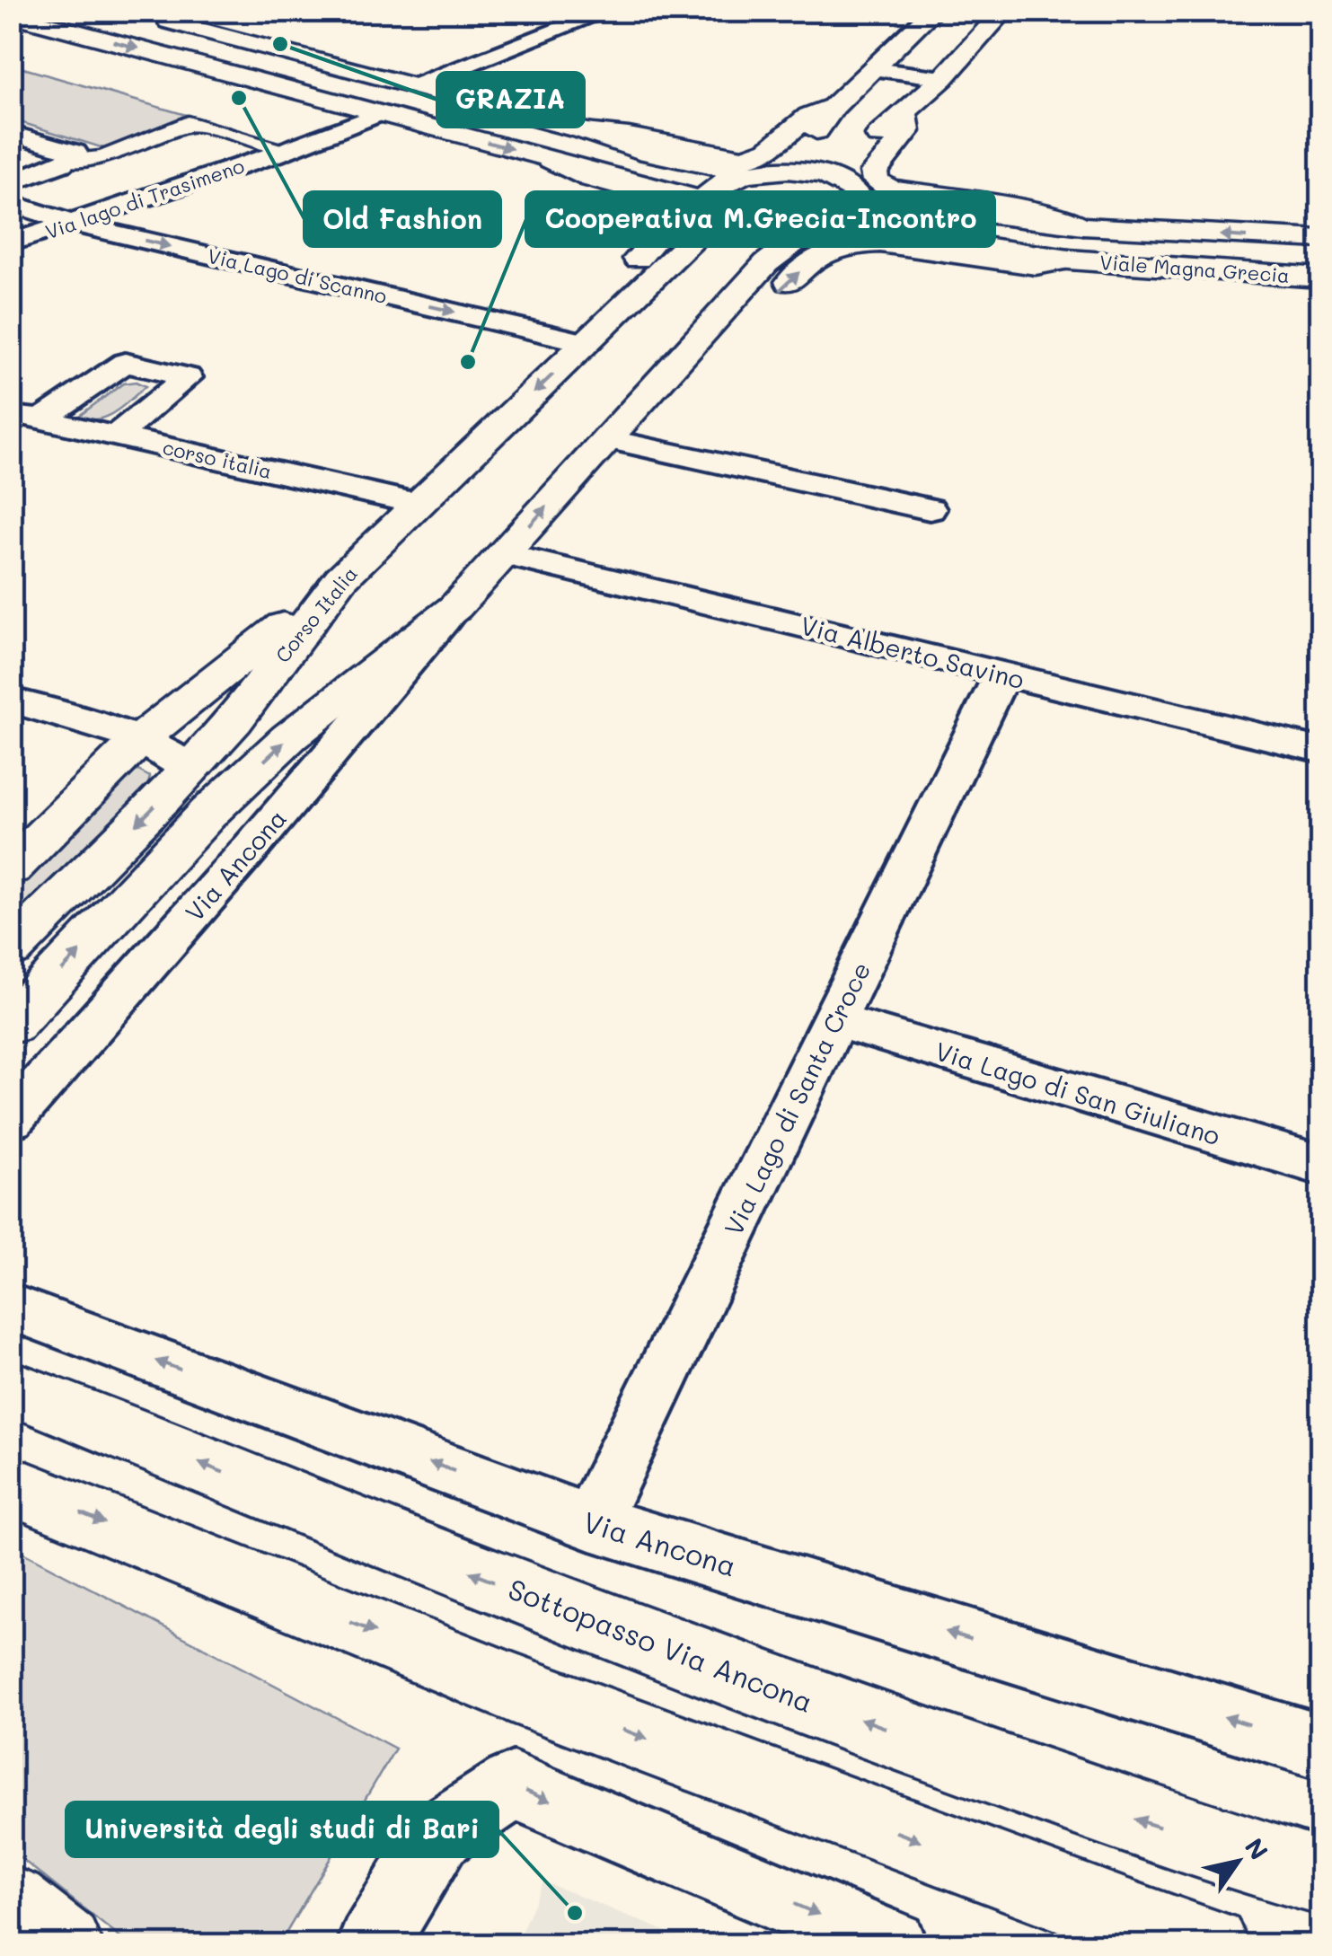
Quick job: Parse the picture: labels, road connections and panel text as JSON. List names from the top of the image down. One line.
{"streets":{"street":["Via lago di Trasimeno","Viale Magna Grecia","Via Lago di Scanno","corso italia","Corso Italia","Via Alberto Savino","Via Ancona","Via Lago di San Giuliano","Via Lago di Santa Croce","Sottopasso Via Ancona"]},"crossings":[["Via lago di Trasimeno","Via Lago di Scanno"],["Viale Magna Grecia","Corso Italia"],["Via Lago di Scanno","Corso Italia"],["corso italia","Corso Italia"],["Via Alberto Savino","Via Lago di Santa Croce"],["Via Ancona","Via Lago di Santa Croce"],["Via Lago di San Giuliano","Via Lago di Santa Croce"]],"places":["GRAZIA","Old Fashion","Cooperativa M.Grecia-Incontro","Università degli studi di Bari"],"north":"top right"}
